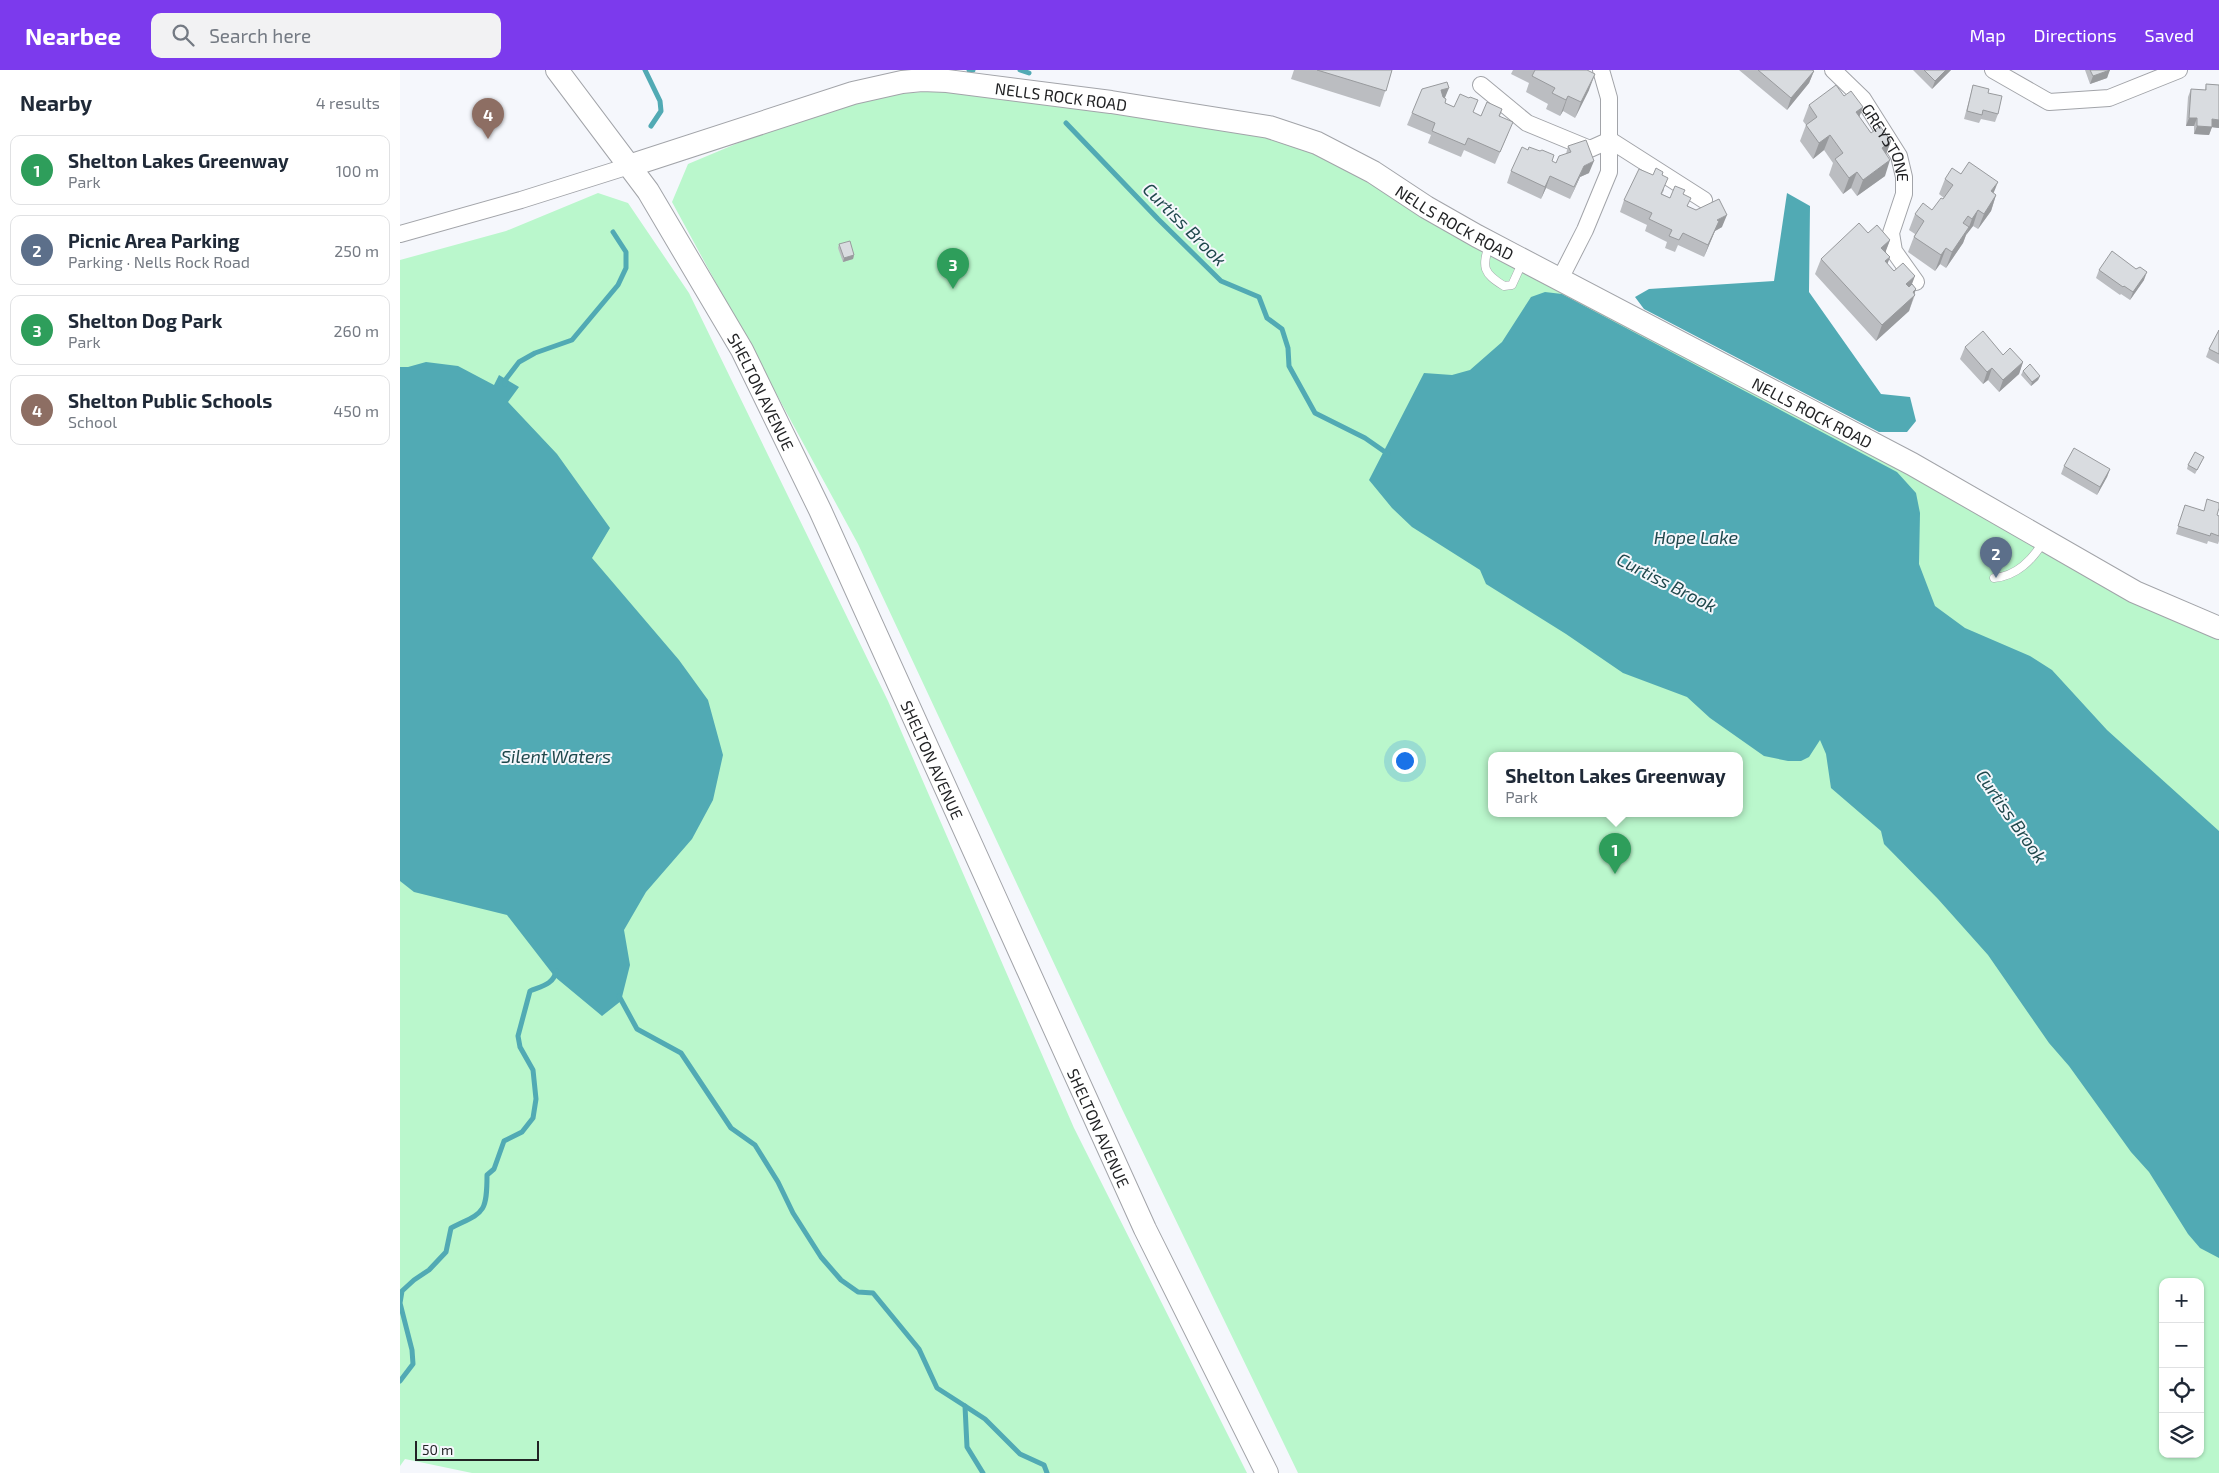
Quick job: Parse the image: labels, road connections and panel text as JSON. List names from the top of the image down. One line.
{"streets":{"main road":["NELLS ROCK ROAD","SHELTON AVENUE"],"street":["GREYSTONE"]},"crossings":[["NELLS ROCK ROAD","SHELTON AVENUE"]],"water":["Curtiss Brook","Hope Lake","Silent Waters"],"scale_bar":"50 m","page":{"header":"Nearbee","search":"Search here","nav":["Map","Directions","Saved"],"heading":["Nearby","4 results"],"pins":["4","3","2","1"],"list":[{"mark":"1","name":"Shelton Lakes Greenway","note":"Park","value":"100 m"},{"mark":"2","name":"Picnic Area Parking","note":"Parking · Nells Rock Road","value":"250 m"},{"mark":"3","name":"Shelton Dog Park","note":"Park","value":"260 m"},{"mark":"4","name":"Shelton Public Schools","note":"School","value":"450 m"}],"popup":["Shelton Lakes Greenway","Park"],"map_buttons":["+","−"],"scale":"50 m"}}
